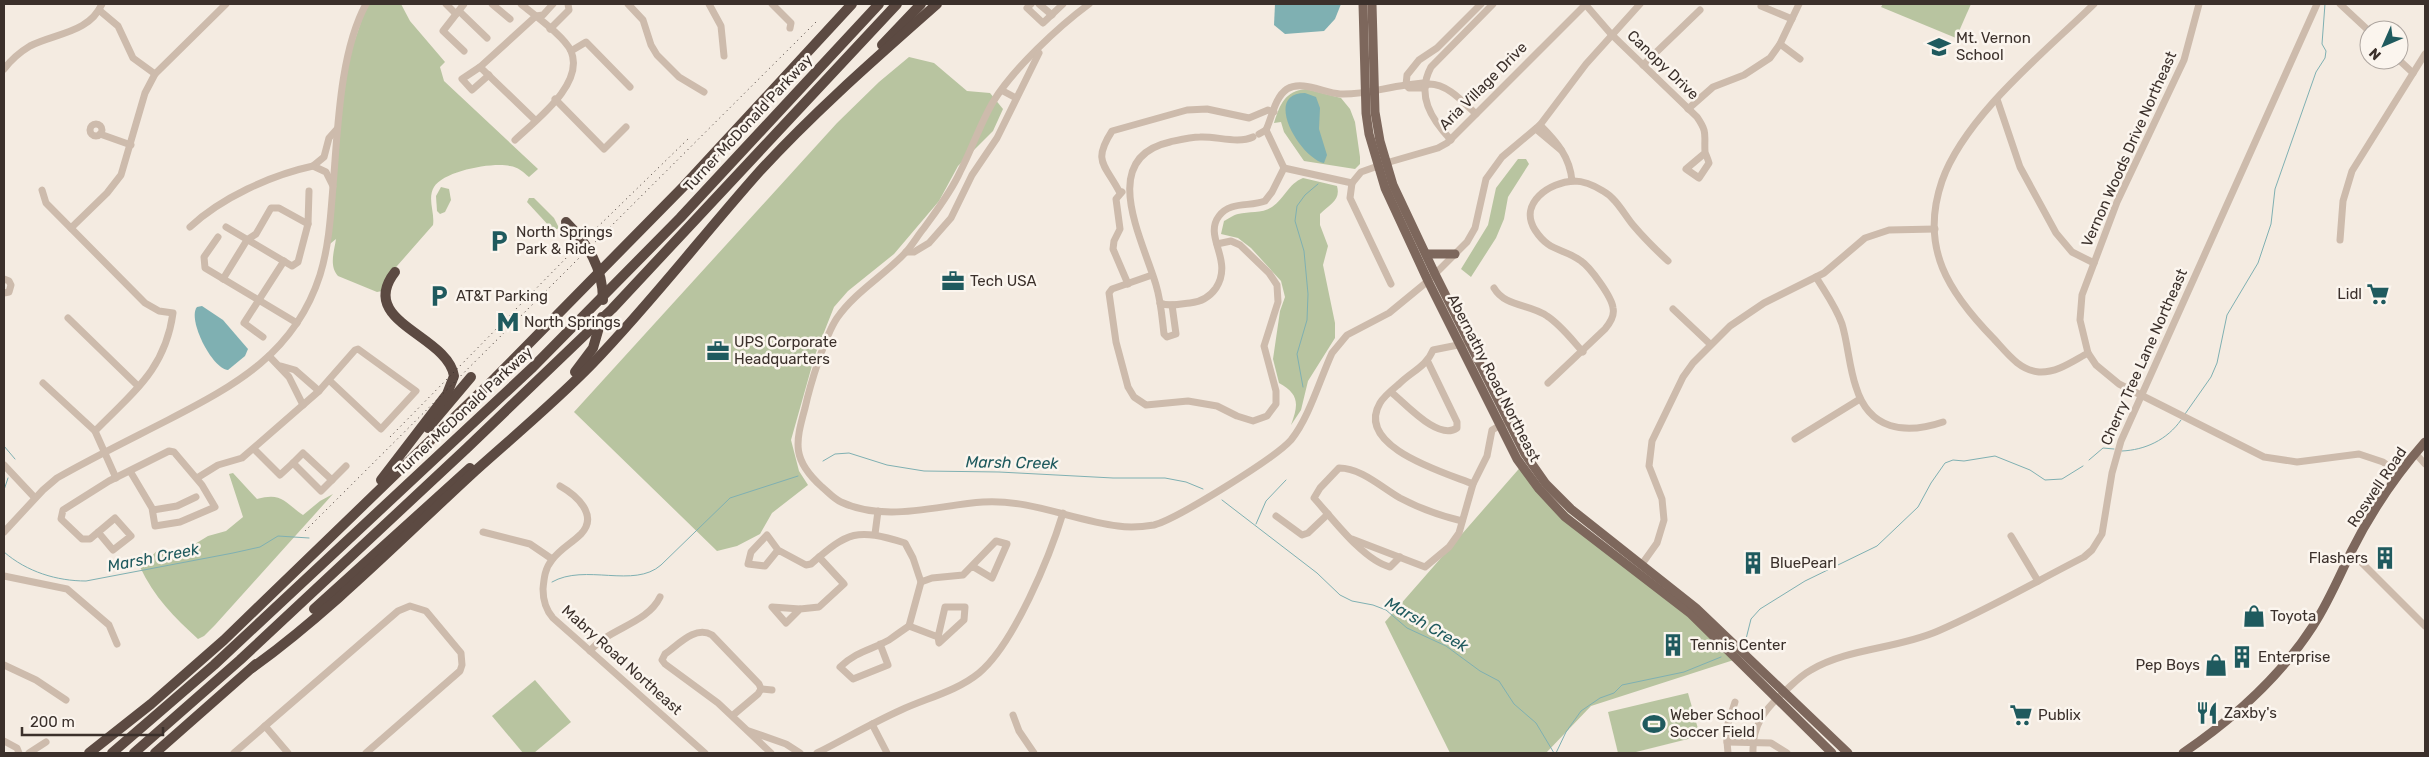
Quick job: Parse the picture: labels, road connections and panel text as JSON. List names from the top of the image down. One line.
{"streets":{"highway":["Turner McDonald Parkway"],"main road":["Abernathy Road Northeast","Roswell Road"],"street":["Canopy Drive","Aria Village Drive","Vernon Woods Drive Northeast","Cherry Tree Lane Northeast","Mabry Road Northeast"]},"crossings":[["Canopy Drive","Aria Village Drive"],["Aria Village Drive","Abernathy Road Northeast"],["Vernon Woods Drive Northeast","Cherry Tree Lane Northeast"],["Vernon Woods Drive Northeast","Roswell Road"],["Cherry Tree Lane Northeast","Abernathy Road Northeast"]],"water":["Marsh Creek"],"places":{"school or university":["Mt. Vernon School"],"parking":["North Springs Park & Ride","AT&T Parking"],"office":["Tech USA","UPS Corporate Headquarters"],"supermarket":["Lidl","Publix"],"metro station":["North Springs"],"building":["Flashers","BluePearl","Tennis Center","Enterprise"],"shop":["Toyota","Pep Boys"],"restaurant":["Zaxby's"],"sports":["Weber School Soccer Field"]},"scale_bar":"200 m","north":"bottom left"}
